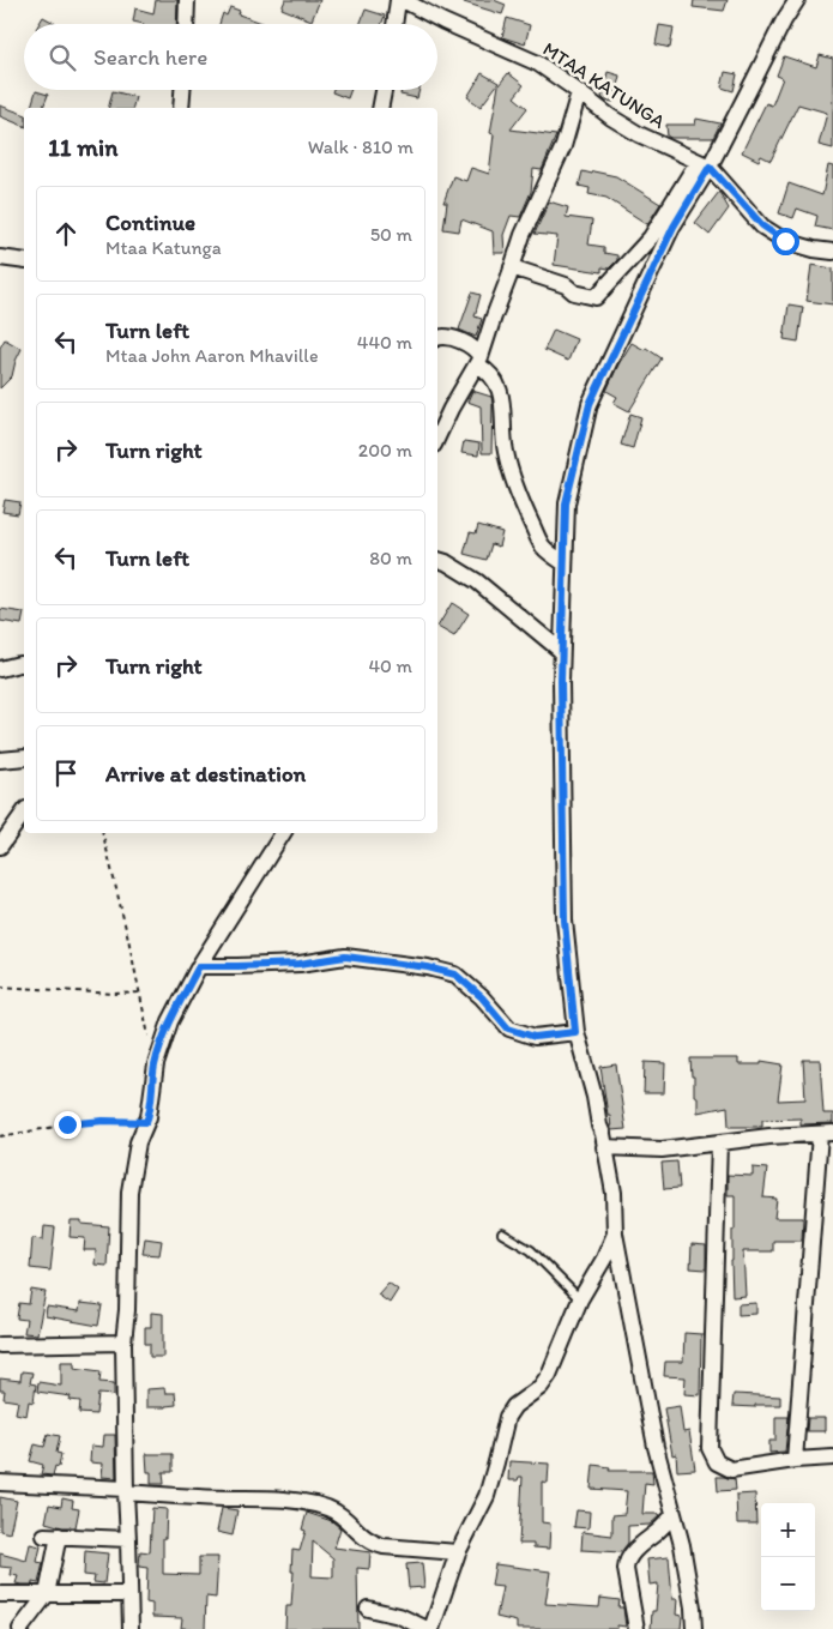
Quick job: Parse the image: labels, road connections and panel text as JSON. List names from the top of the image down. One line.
{"streets":{"street":["MTAA KATUNGA"]},"page":{"search":"Search here","heading":["11 min","Walk · 810 m"],"list":[["Continue","Mtaa Katunga","50 m"],["Turn left","Mtaa John Aaron Mhaville","440 m"],["Turn right","200 m"],["Turn left","80 m"],["Turn right","40 m"],"Arrive at destination"],"map_buttons":["+","−"]}}
